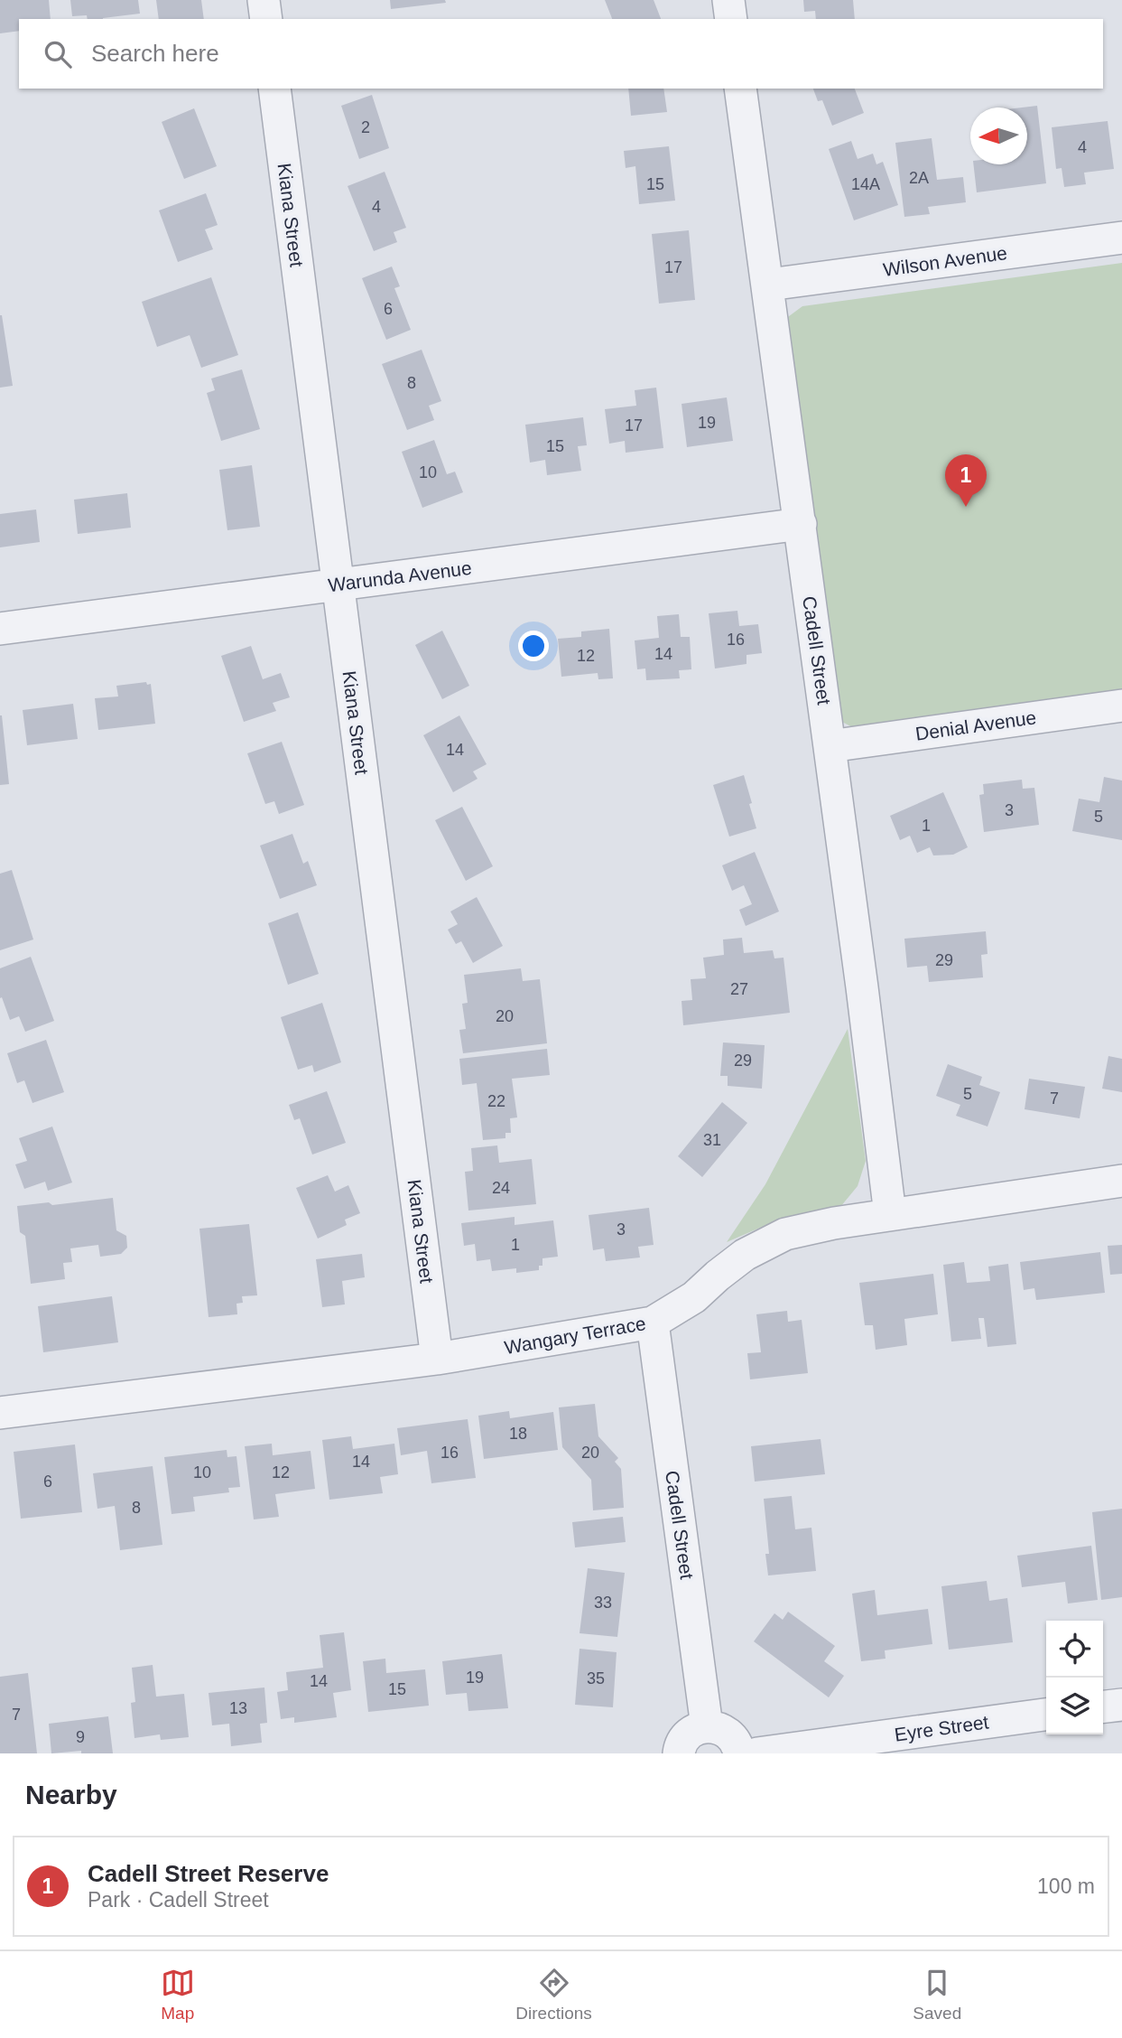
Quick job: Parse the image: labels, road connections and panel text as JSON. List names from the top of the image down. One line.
{"streets":{"street":["Kiana Street","Wilson Avenue","Warunda Avenue","Cadell Street","Denial Avenue","Wangary Terrace","Eyre Street"]},"crossings":[["Kiana Street","Warunda Avenue"],["Kiana Street","Wangary Terrace"],["Wilson Avenue","Cadell Street"],["Warunda Avenue","Cadell Street"],["Cadell Street","Denial Avenue"],["Cadell Street","Wangary Terrace"]],"house_numbers":["2","4","2A","15","14A","4","17","6","8","19","17","15","10","16","14","12","14","3","5","1","29","27","20","29","5","7","22","31","24","3","1","18","16","20","14","10","12","6","8","33","19","35","14","15","13","7","9"],"north":"left","page":{"search":"Search here","pins":"1","heading":"Nearby","list":[{"mark":"1","name":"Cadell Street Reserve","note":"Park · Cadell Street","value":"100 m"}],"nav":["Map","Directions","Saved"]}}
